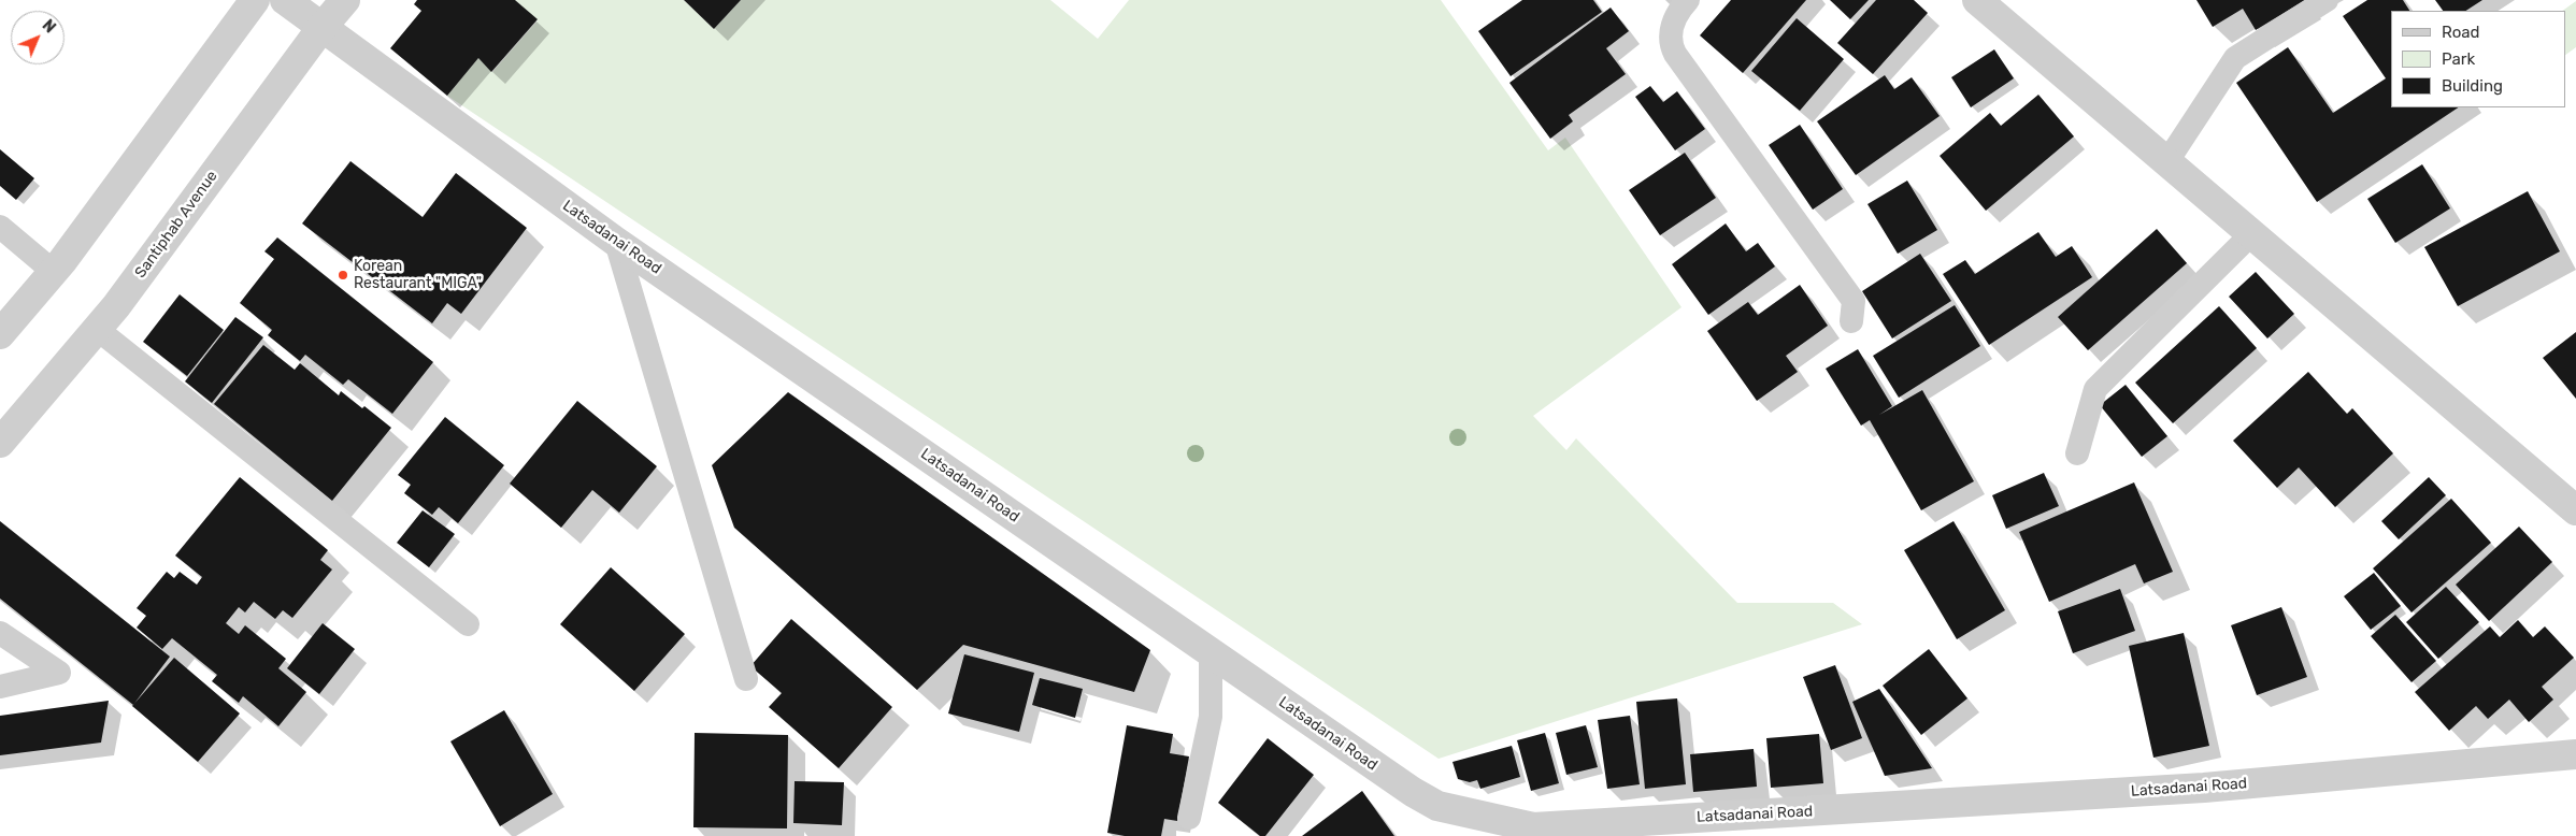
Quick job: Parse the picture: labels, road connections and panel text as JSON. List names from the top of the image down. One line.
{"streets":{"street":["Santiphab Avenue","Latsadanai Road"]},"crossings":[["Santiphab Avenue","Latsadanai Road"]],"places":["Korean Restaurant \"MIGA\""],"legend":["Road","Park","Building"],"north":"top right"}
